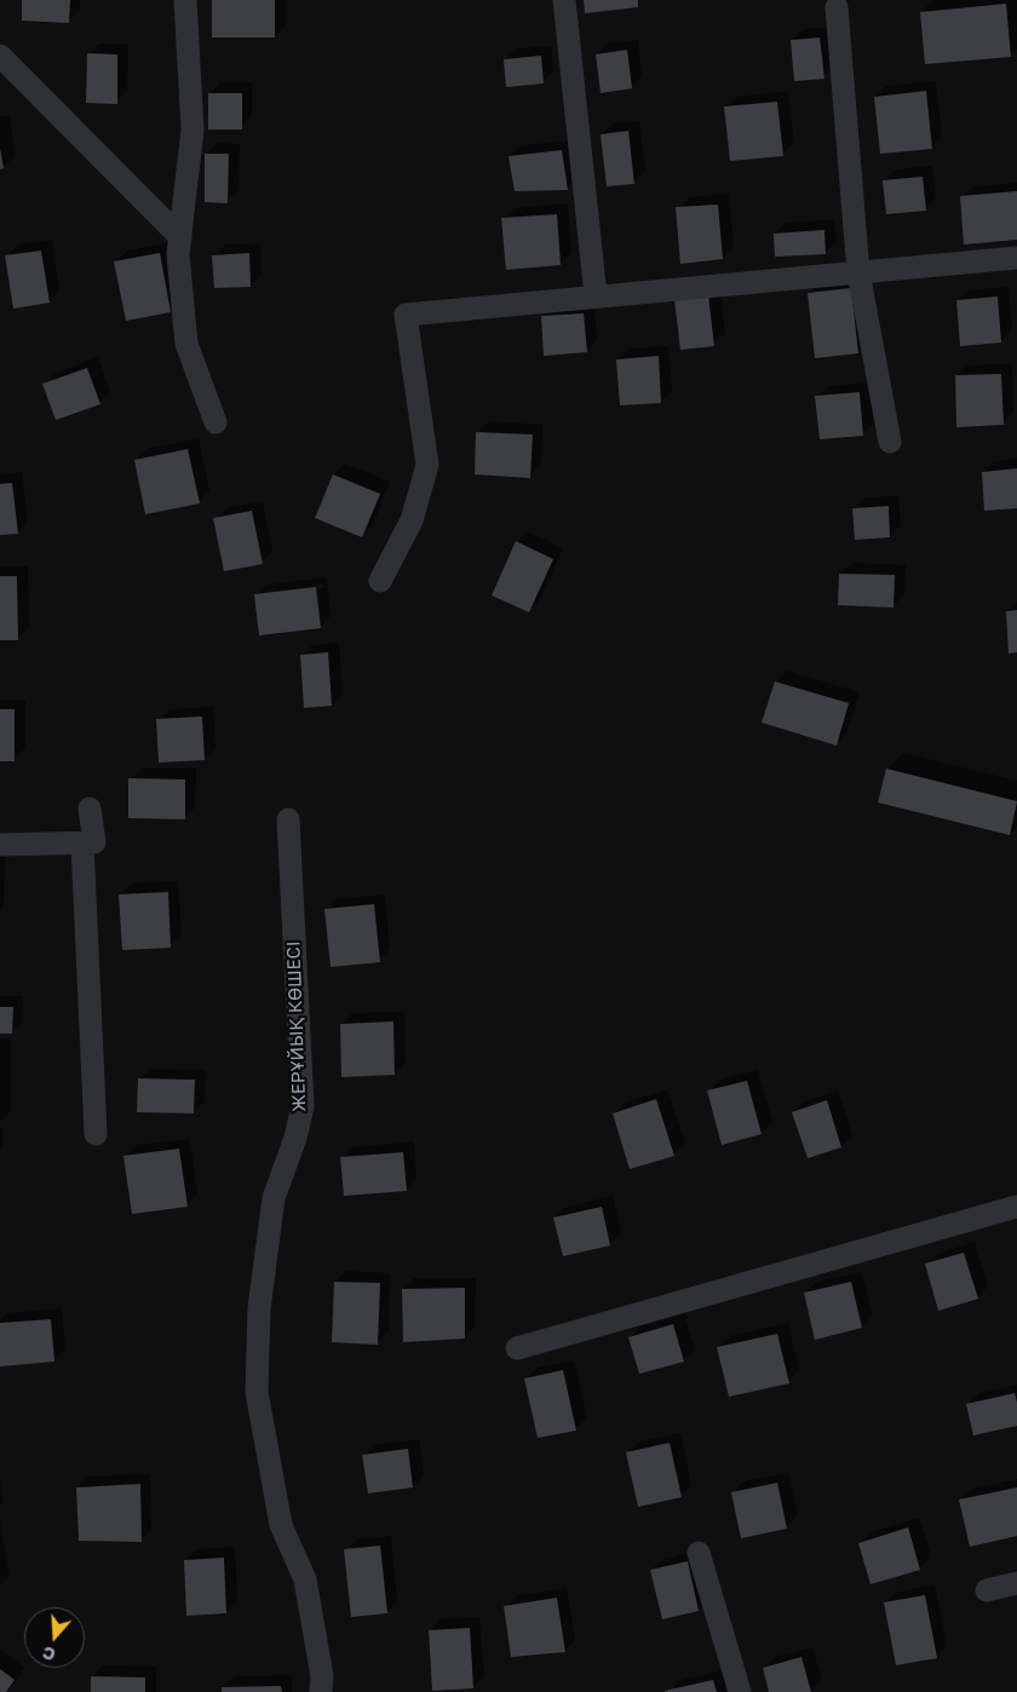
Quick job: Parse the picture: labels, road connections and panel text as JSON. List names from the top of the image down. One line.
{"streets":{"street":["ЖЕРҰЙЫҚ КӨШЕСІ"]},"north":"bottom"}
